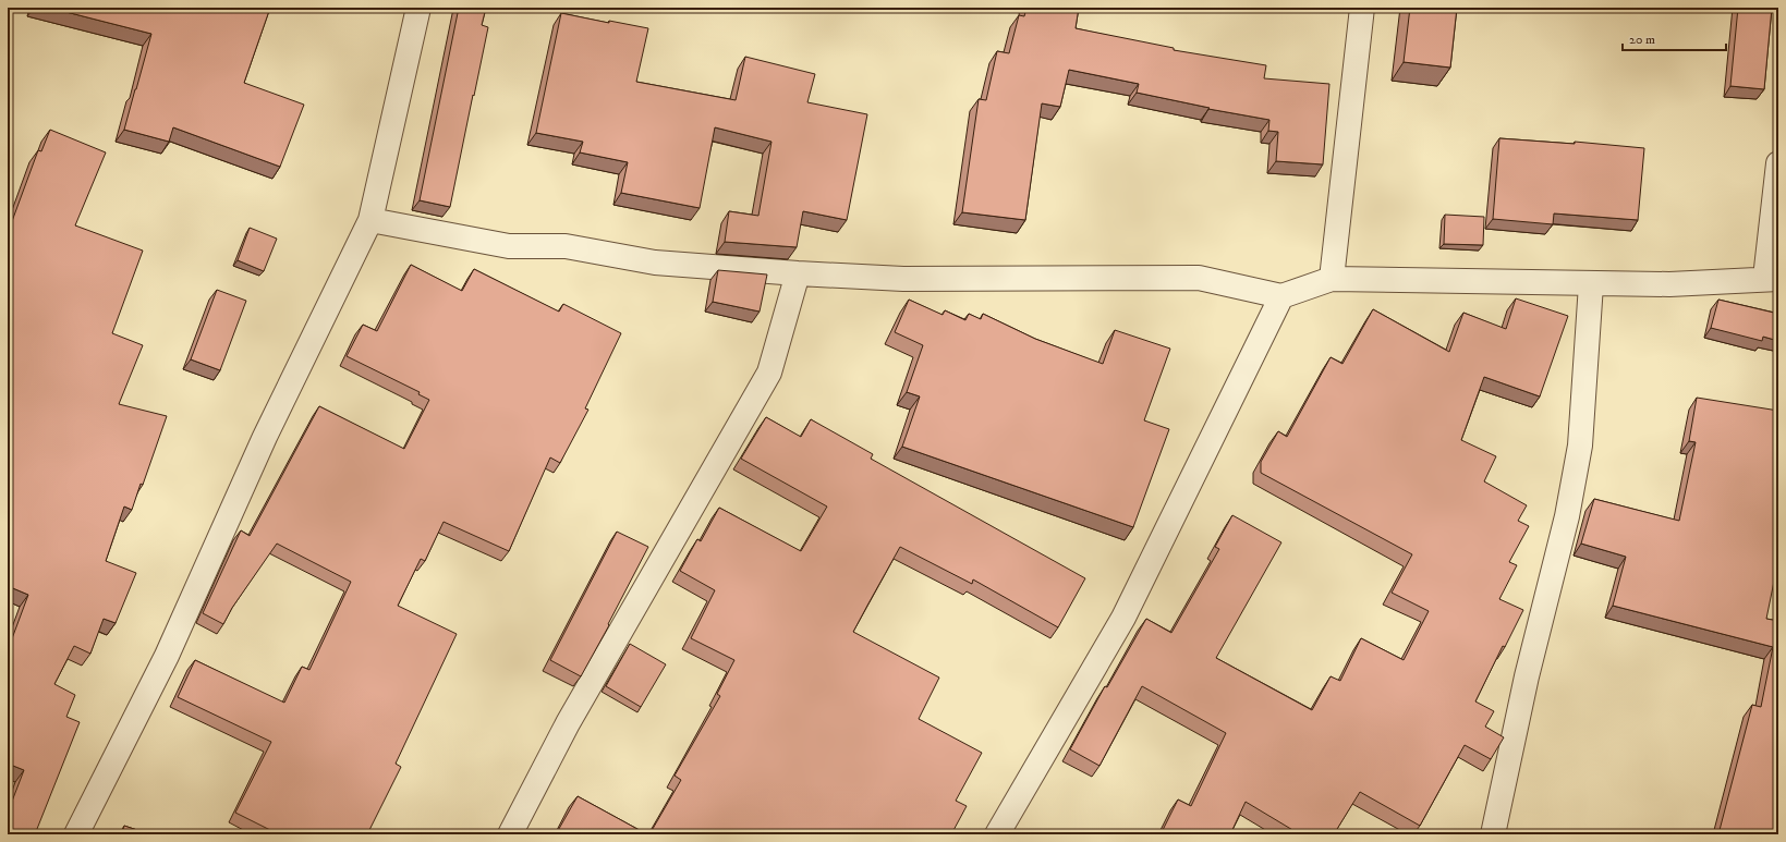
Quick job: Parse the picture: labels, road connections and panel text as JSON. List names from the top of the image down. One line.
{"scale_bar":"20 m"}
